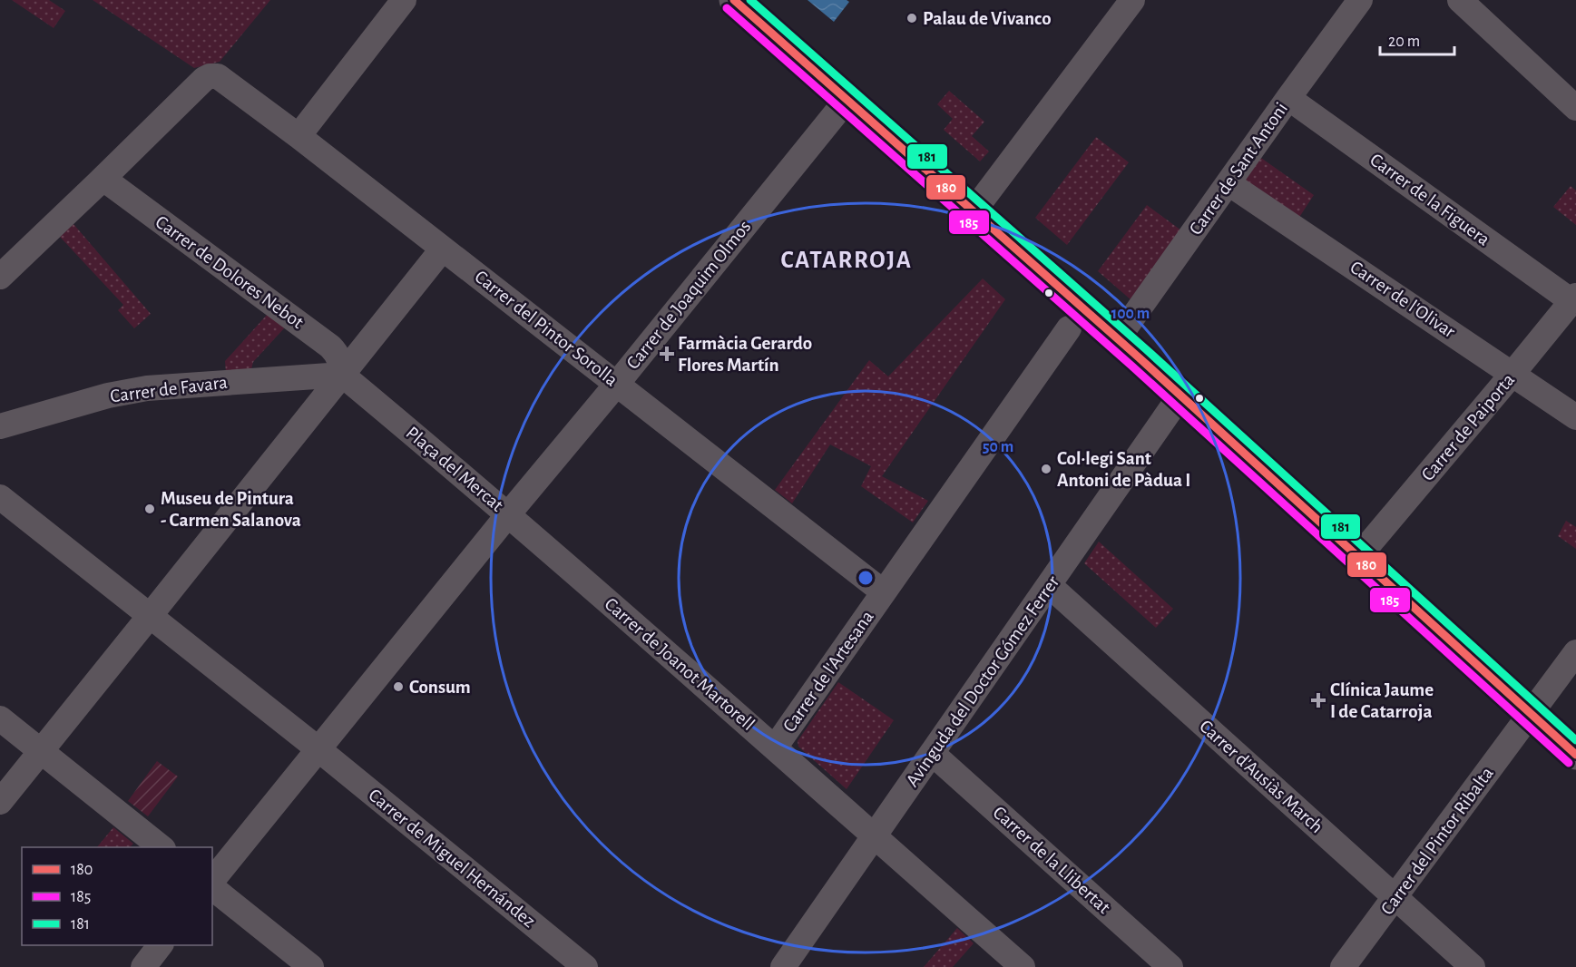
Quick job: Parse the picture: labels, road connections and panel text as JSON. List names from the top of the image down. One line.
{"streets":{"street":["Carrer de Sant Antoni","Carrer de la Figuera","Carrer de Dolores Nebot","Carrer de Joaquim Olmos","Carrer de l'Olivar","Carrer del Pintor Sorolla","Carrer de Favara","Carrer de Paiporta","Plaça del Mercat","Carrer de Joanot Martorell","Carrer de l'Artesana","Avinguda del Doctor Gómez Ferrer","Carrer d'Ausiàs March","Carrer del Pintor Ribalta","Carrer de Miguel Hernández","Carrer de la Llibertat"]},"crossings":[["Carrer de Sant Antoni","Carrer de la Figuera"],["Carrer de Sant Antoni","Carrer de l'Olivar"],["Carrer de la Figuera","Carrer de Paiporta"],["Carrer de Dolores Nebot","Carrer del Pintor Sorolla"],["Carrer de Dolores Nebot","Carrer de Favara"],["Carrer de Dolores Nebot","Plaça del Mercat"],["Carrer de Joaquim Olmos","Carrer del Pintor Sorolla"],["Carrer de Joaquim Olmos","Plaça del Mercat"],["Carrer de Joaquim Olmos","Carrer de Joanot Martorell"],["Carrer de l'Olivar","Carrer de Paiporta"],["Carrer del Pintor Sorolla","Carrer de l'Artesana"],["Carrer de Favara","Plaça del Mercat"],["Plaça del Mercat","Carrer de Joanot Martorell"],["Plaça del Mercat","Carrer de Miguel Hernández"],["Carrer de Joanot Martorell","Carrer de l'Artesana"],["Carrer de Joanot Martorell","Avinguda del Doctor Gómez Ferrer"],["Avinguda del Doctor Gómez Ferrer","Carrer d'Ausiàs March"],["Avinguda del Doctor Gómez Ferrer","Carrer de la Llibertat"],["Carrer d'Ausiàs March","Carrer del Pintor Ribalta"]],"districts":["CATARROJA"],"places":{"other":["Palau de Vivanco","Col·legi Sant Antoni de Pàdua I","Museu de Pintura - Carmen Salanova","Consum"],"health":["Farmàcia Gerardo Flores Martín","Clínica Jaume I de Catarroja"]},"lines":["transit line 180","transit line 181","transit line 185"],"legend":["180","185","181"],"scale_bar":"20 m","rings":["100 m","50 m"]}
